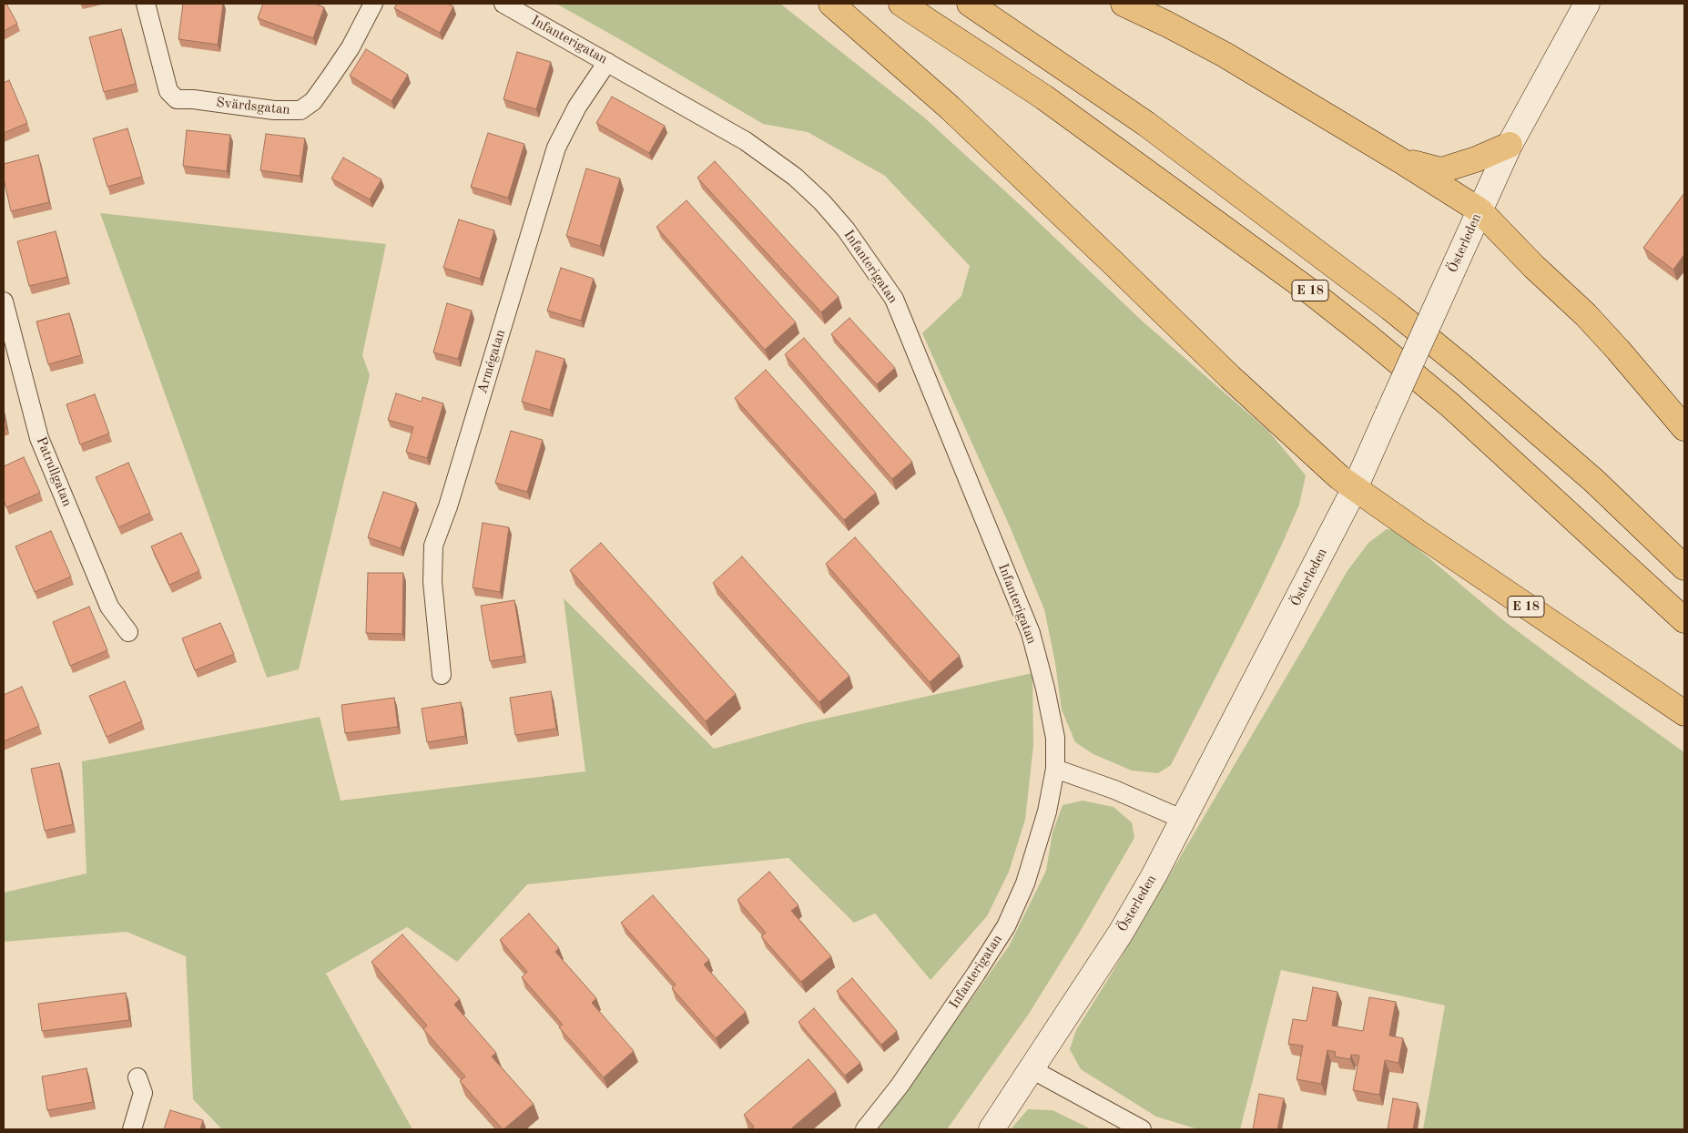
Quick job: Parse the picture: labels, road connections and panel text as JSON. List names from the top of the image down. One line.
{"streets":{"highway":["E 18"],"main road":["Österleden"],"street":["Infanterigatan","Svärdsgatan","Armégatan","Patrullgatan"]},"crossings":[["Infanterigatan","Armégatan"],["Österleden","E 18"]]}
